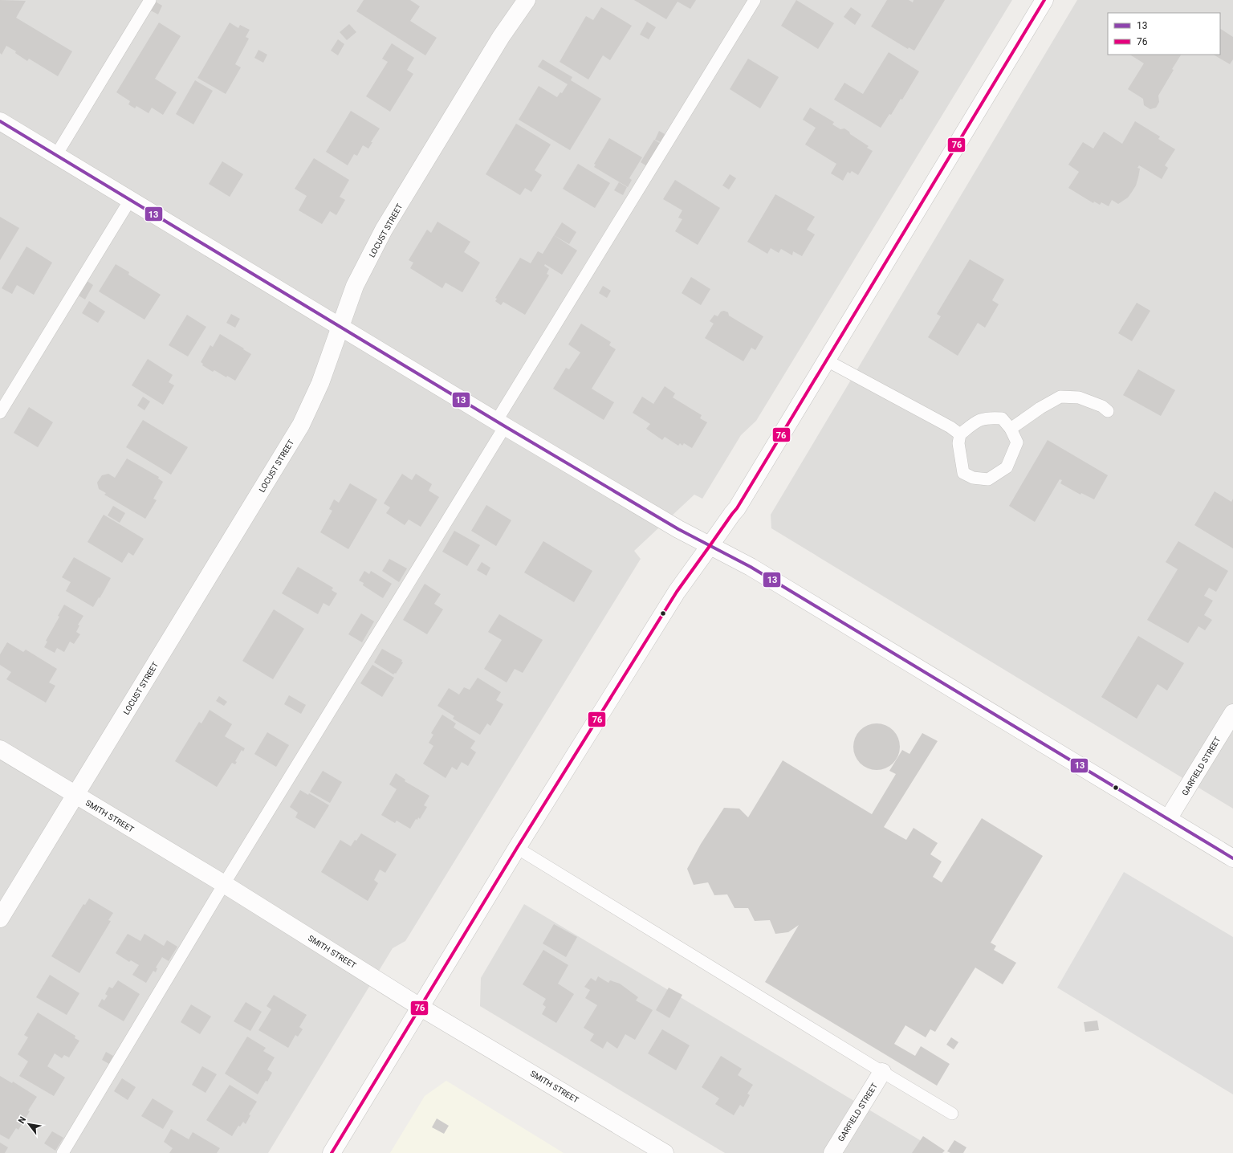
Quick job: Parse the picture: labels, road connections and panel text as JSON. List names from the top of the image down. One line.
{"streets":{"street":["LOCUST STREET","GARFIELD STREET","SMITH STREET"]},"crossings":[["LOCUST STREET","SMITH STREET"]],"lines":["transit line 76","transit line 13"],"legend":["13","76"],"north":"top left"}
